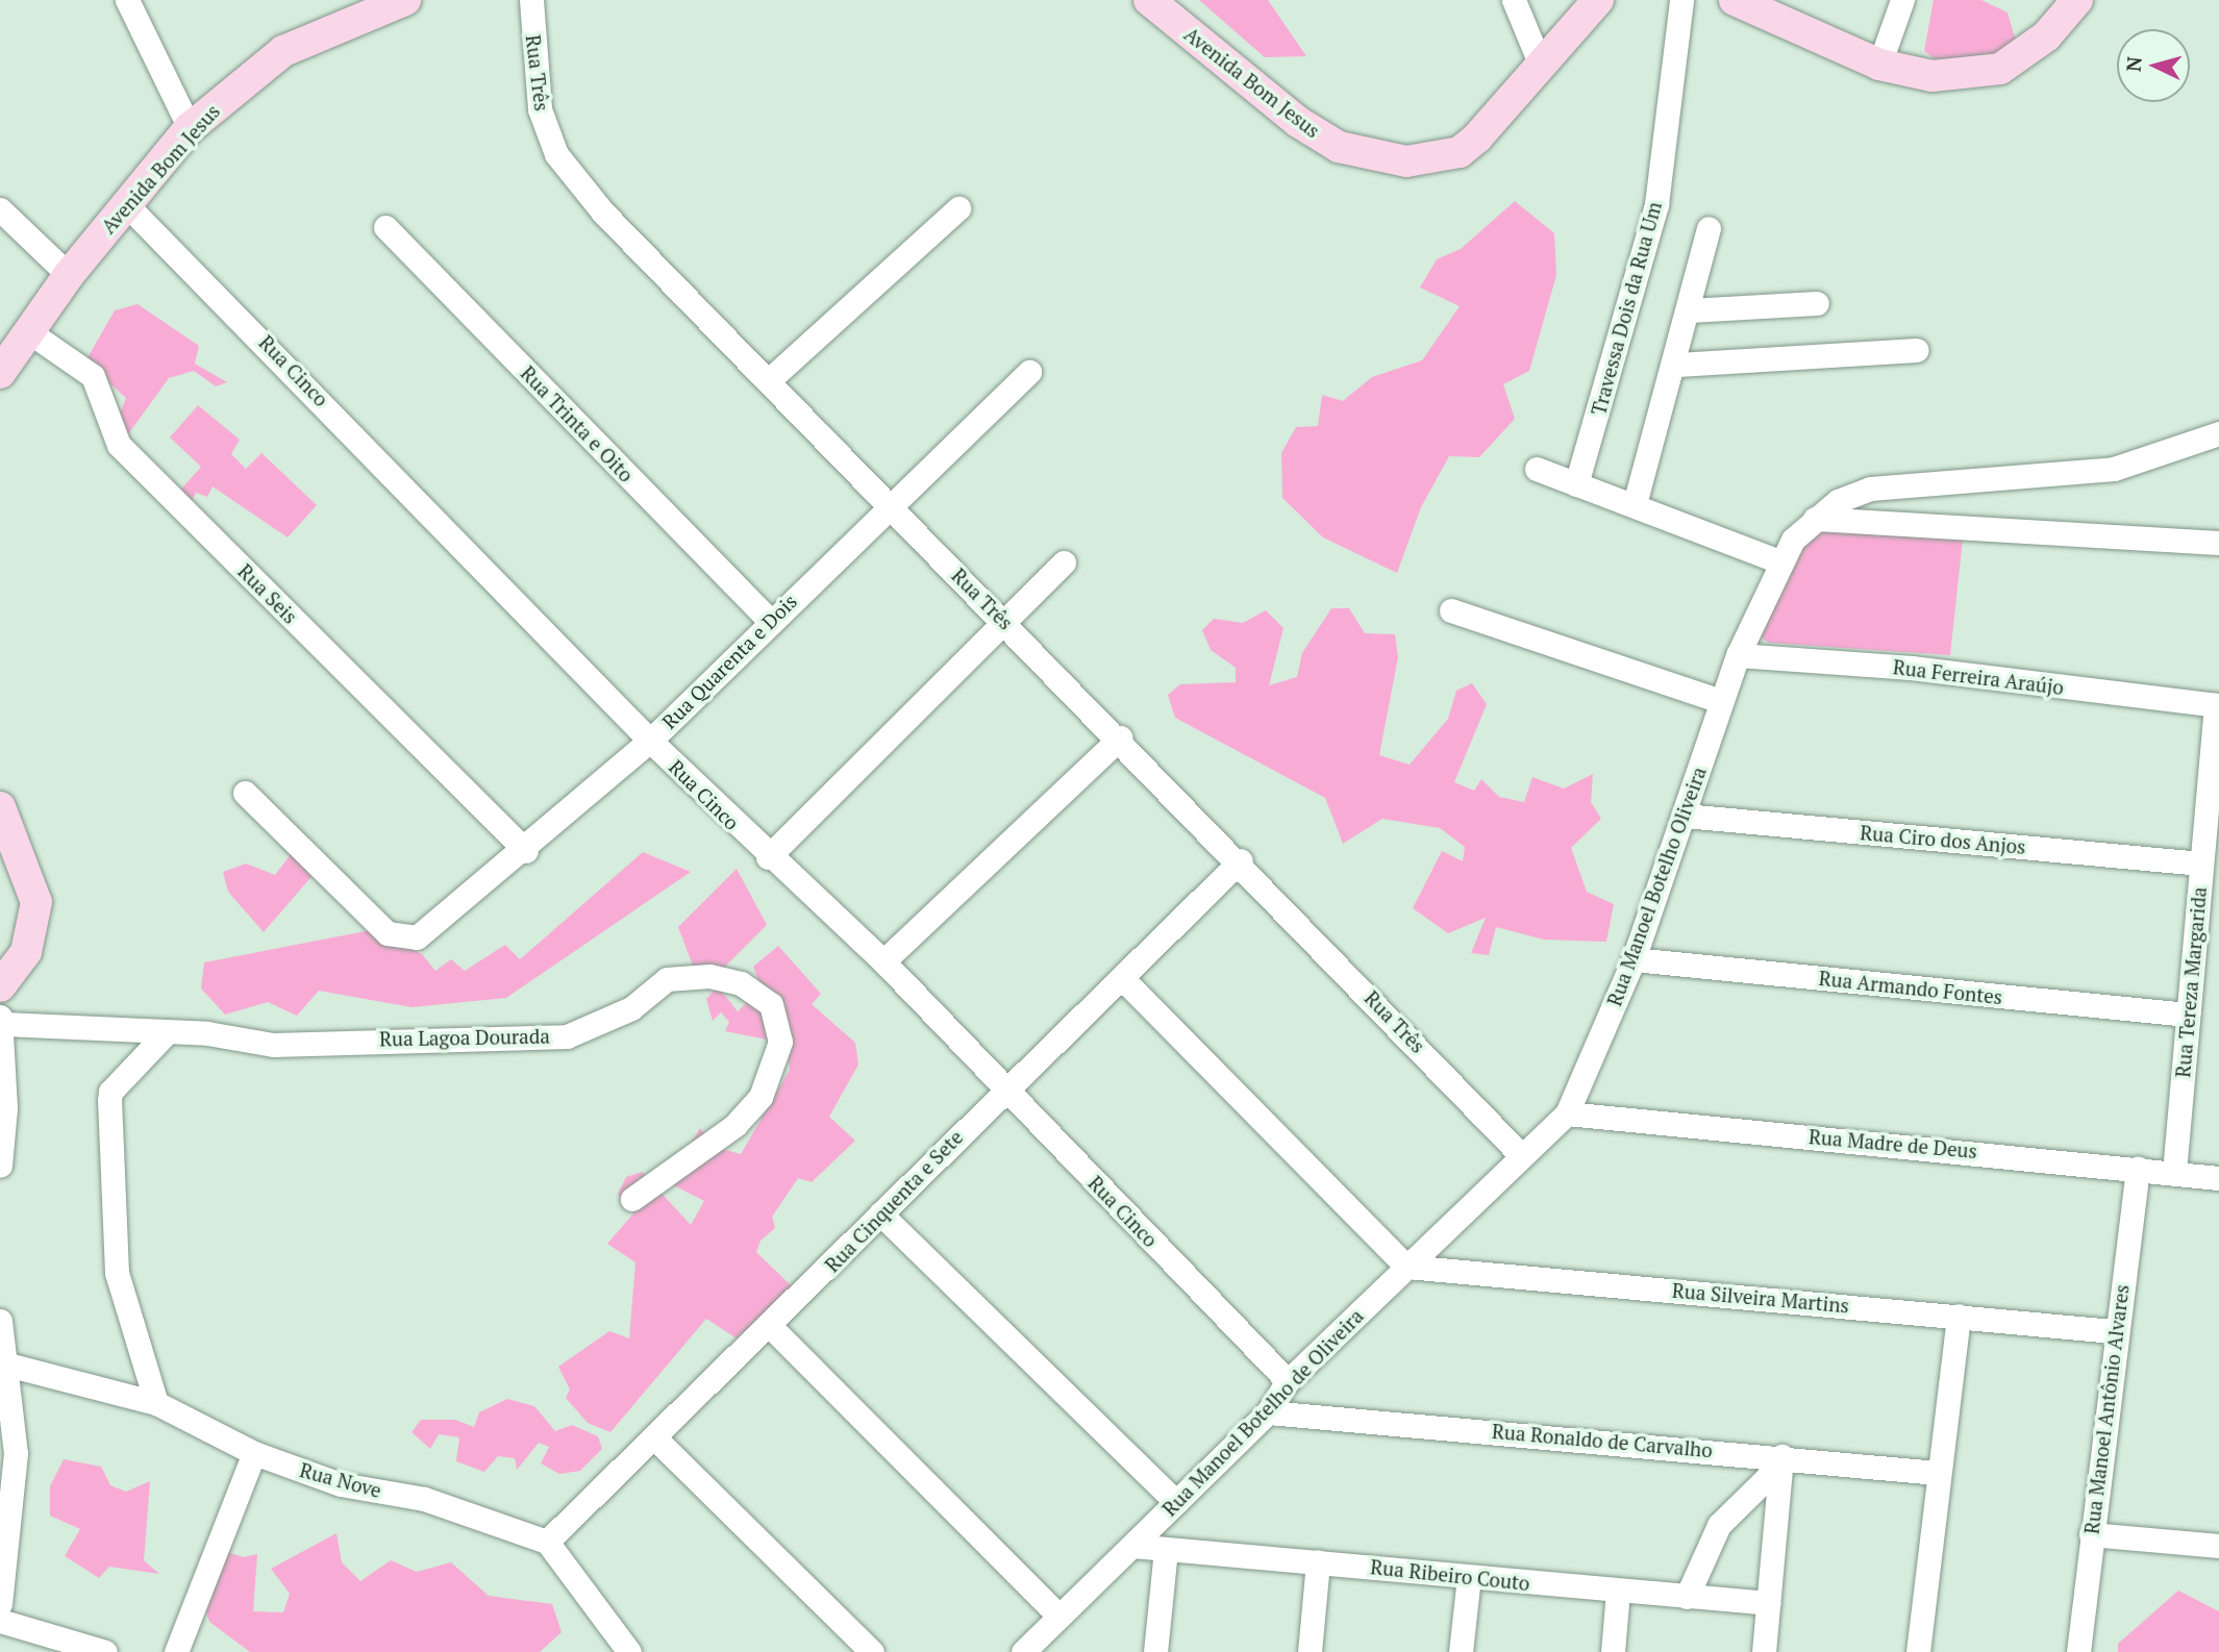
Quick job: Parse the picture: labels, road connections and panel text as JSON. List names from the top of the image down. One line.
{"streets":{"main road":["Avenida Bom Jesus"],"street":["Rua Três","Travessa Dois da Rua Um","Rua Cinco","Rua Trinta e Oito","Rua Seis","Rua Quarenta e Dois","Rua Ferreira Araújo","Rua Ciro dos Anjos","Rua Manoel Botelho Oliveira","Rua Tereza Margarida","Rua Armando Fontes","Rua Lagoa Dourada","Rua Madre de Deus","Rua Cinquenta e Sete","Rua Silveira Martins","Rua Manoel Antônio Alvares","Rua Manoel Botelho de Oliveira","Rua Ronaldo de Carvalho","Rua Nove","Rua Ribeiro Couto"]},"crossings":[["Rua Três","Rua Quarenta e Dois"],["Rua Três","Rua Cinquenta e Sete"],["Rua Três","Rua Manoel Botelho de Oliveira"],["Avenida Bom Jesus","Rua Cinco"],["Avenida Bom Jesus","Rua Seis"],["Rua Cinco","Rua Quarenta e Dois"],["Rua Cinco","Rua Cinquenta e Sete"],["Rua Cinco","Rua Manoel Botelho de Oliveira"],["Rua Trinta e Oito","Rua Quarenta e Dois"],["Rua Seis","Rua Quarenta e Dois"],["Rua Ferreira Araújo","Rua Manoel Botelho Oliveira"],["Rua Ferreira Araújo","Rua Tereza Margarida"],["Rua Ciro dos Anjos","Rua Manoel Botelho Oliveira"],["Rua Ciro dos Anjos","Rua Tereza Margarida"],["Rua Manoel Botelho Oliveira","Rua Armando Fontes"],["Rua Manoel Botelho Oliveira","Rua Madre de Deus"],["Rua Manoel Botelho Oliveira","Rua Manoel Botelho de Oliveira"],["Rua Tereza Margarida","Rua Armando Fontes"],["Rua Tereza Margarida","Rua Madre de Deus"],["Rua Madre de Deus","Rua Manoel Antônio Alvares"],["Rua Madre de Deus","Rua Manoel Botelho de Oliveira"],["Rua Cinquenta e Sete","Rua Nove"],["Rua Silveira Martins","Rua Manoel Antônio Alvares"],["Rua Silveira Martins","Rua Manoel Botelho de Oliveira"],["Rua Manoel Botelho de Oliveira","Rua Ronaldo de Carvalho"],["Rua Manoel Botelho de Oliveira","Rua Ribeiro Couto"]],"north":"left"}
